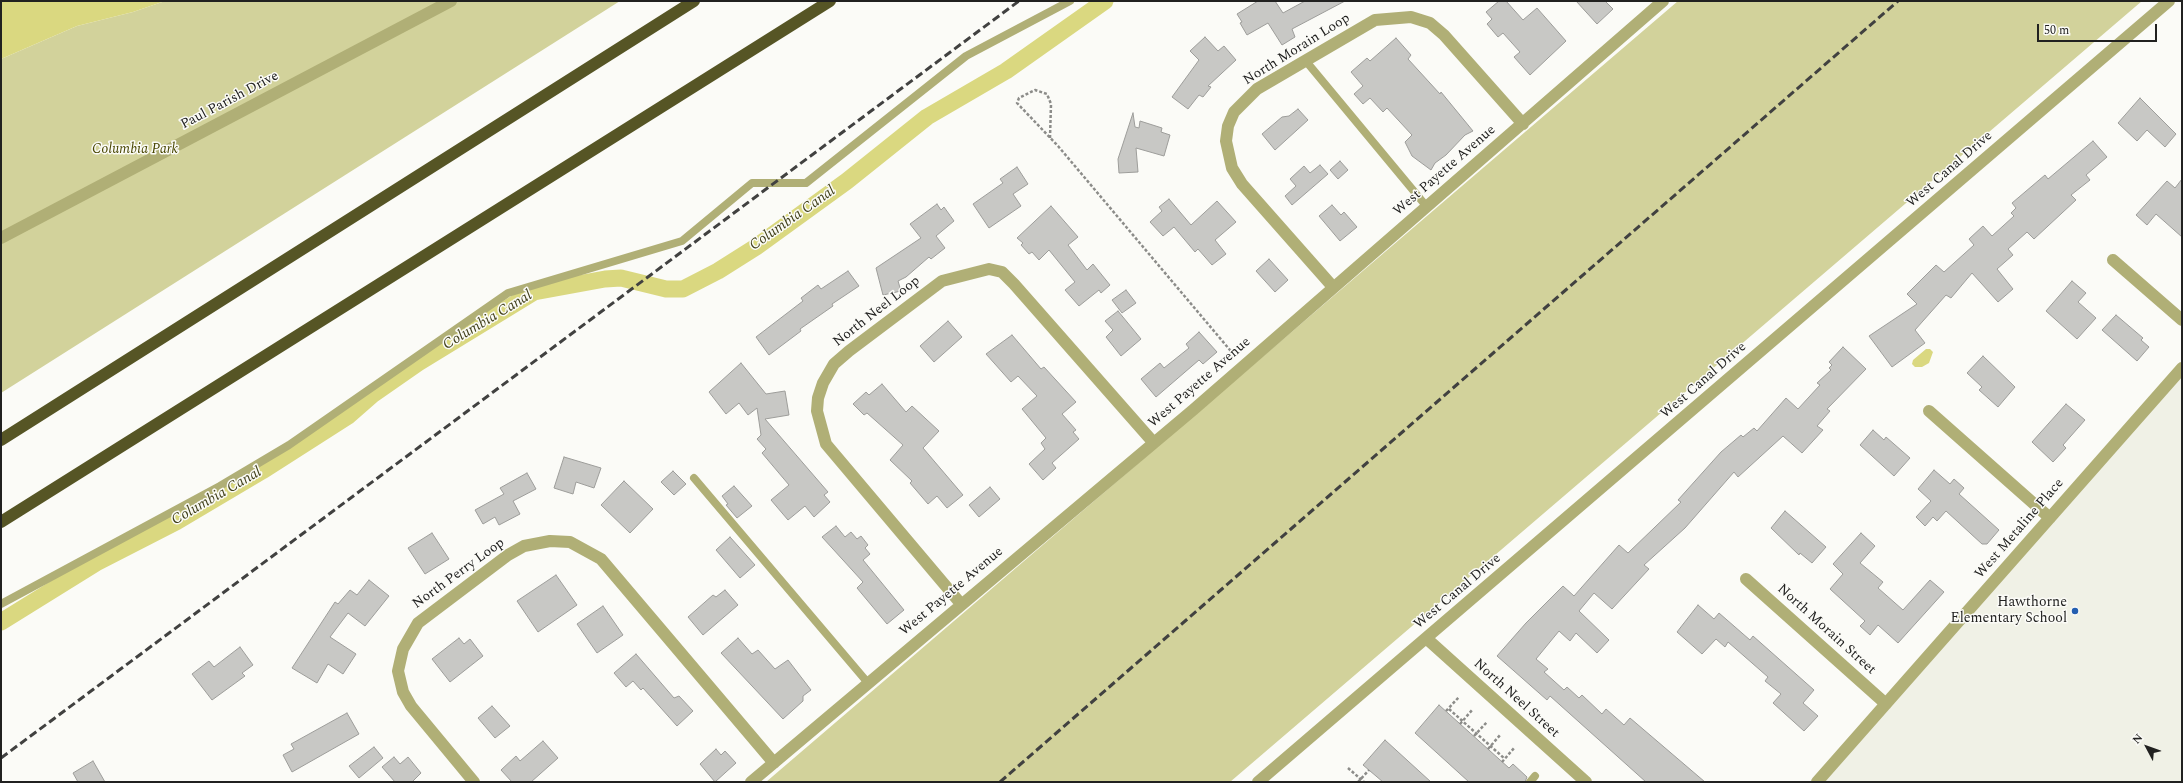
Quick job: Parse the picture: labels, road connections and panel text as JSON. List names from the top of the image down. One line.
{"streets":{"street":["North Morain Loop","Paul Parish Drive","West Canal Drive","West Payette Avenue","North Neel Loop","West Metaline Place","North Perry Loop","North Morain Street","North Neel Street"]},"crossings":[["North Morain Loop","West Payette Avenue"],["West Canal Drive","North Neel Street"],["West Payette Avenue","North Neel Loop"],["West Payette Avenue","North Perry Loop"],["West Metaline Place","North Morain Street"]],"water":["Columbia Canal"],"parks":["Columbia Park"],"places":["Hawthorne Elementary School"],"scale_bar":"50 m","north":"top left"}
